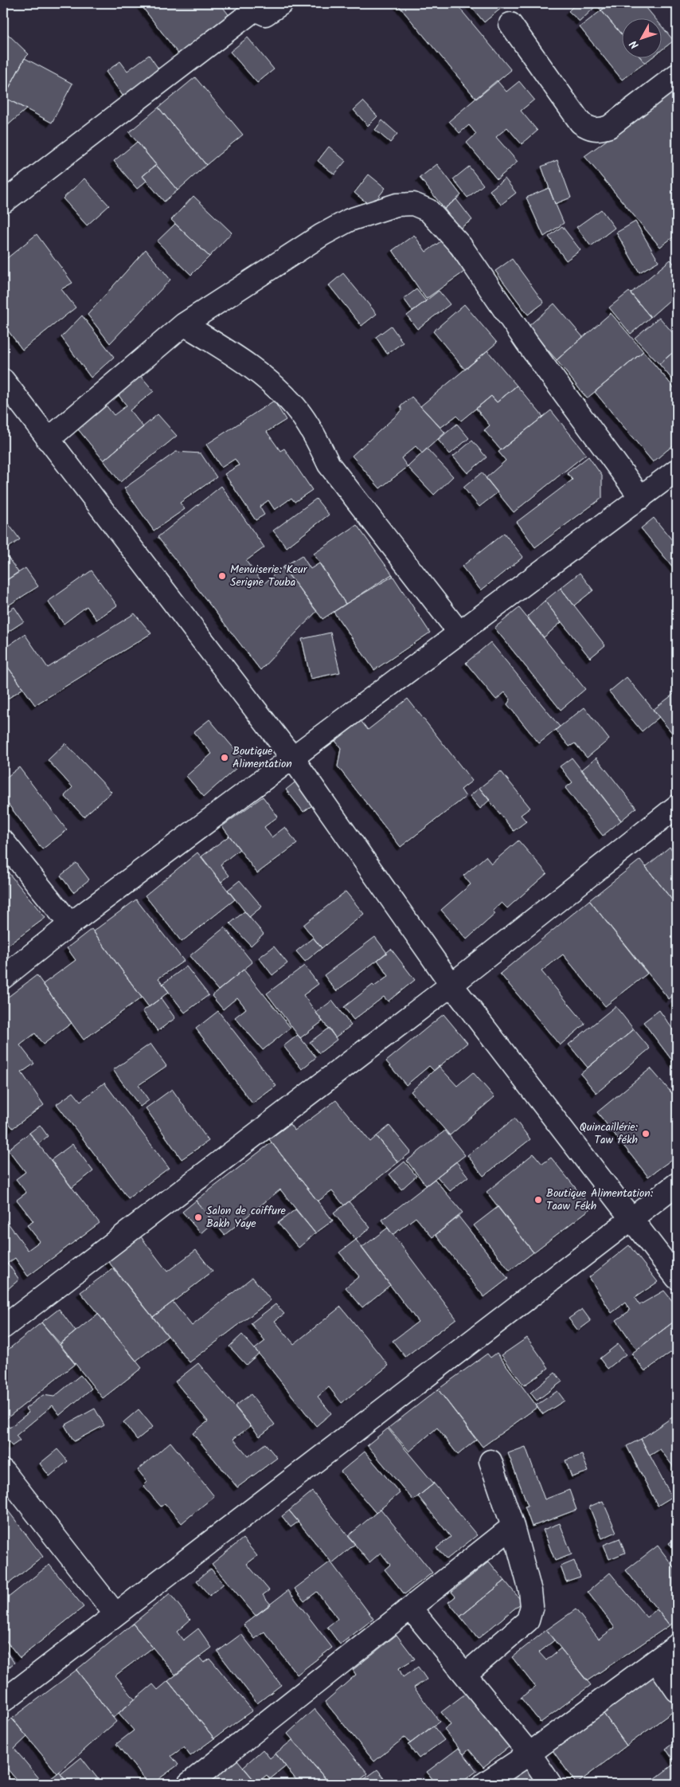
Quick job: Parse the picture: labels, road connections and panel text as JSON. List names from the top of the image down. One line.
{"places":["Menuiserie: Keur Serigne Touba","Boutique Alimentation","Quincaillérie: Taw fékh","Boutique Alimentation: Taaw Fékh","Salon de coiffure Bakh Yaye"],"north":"bottom left"}
